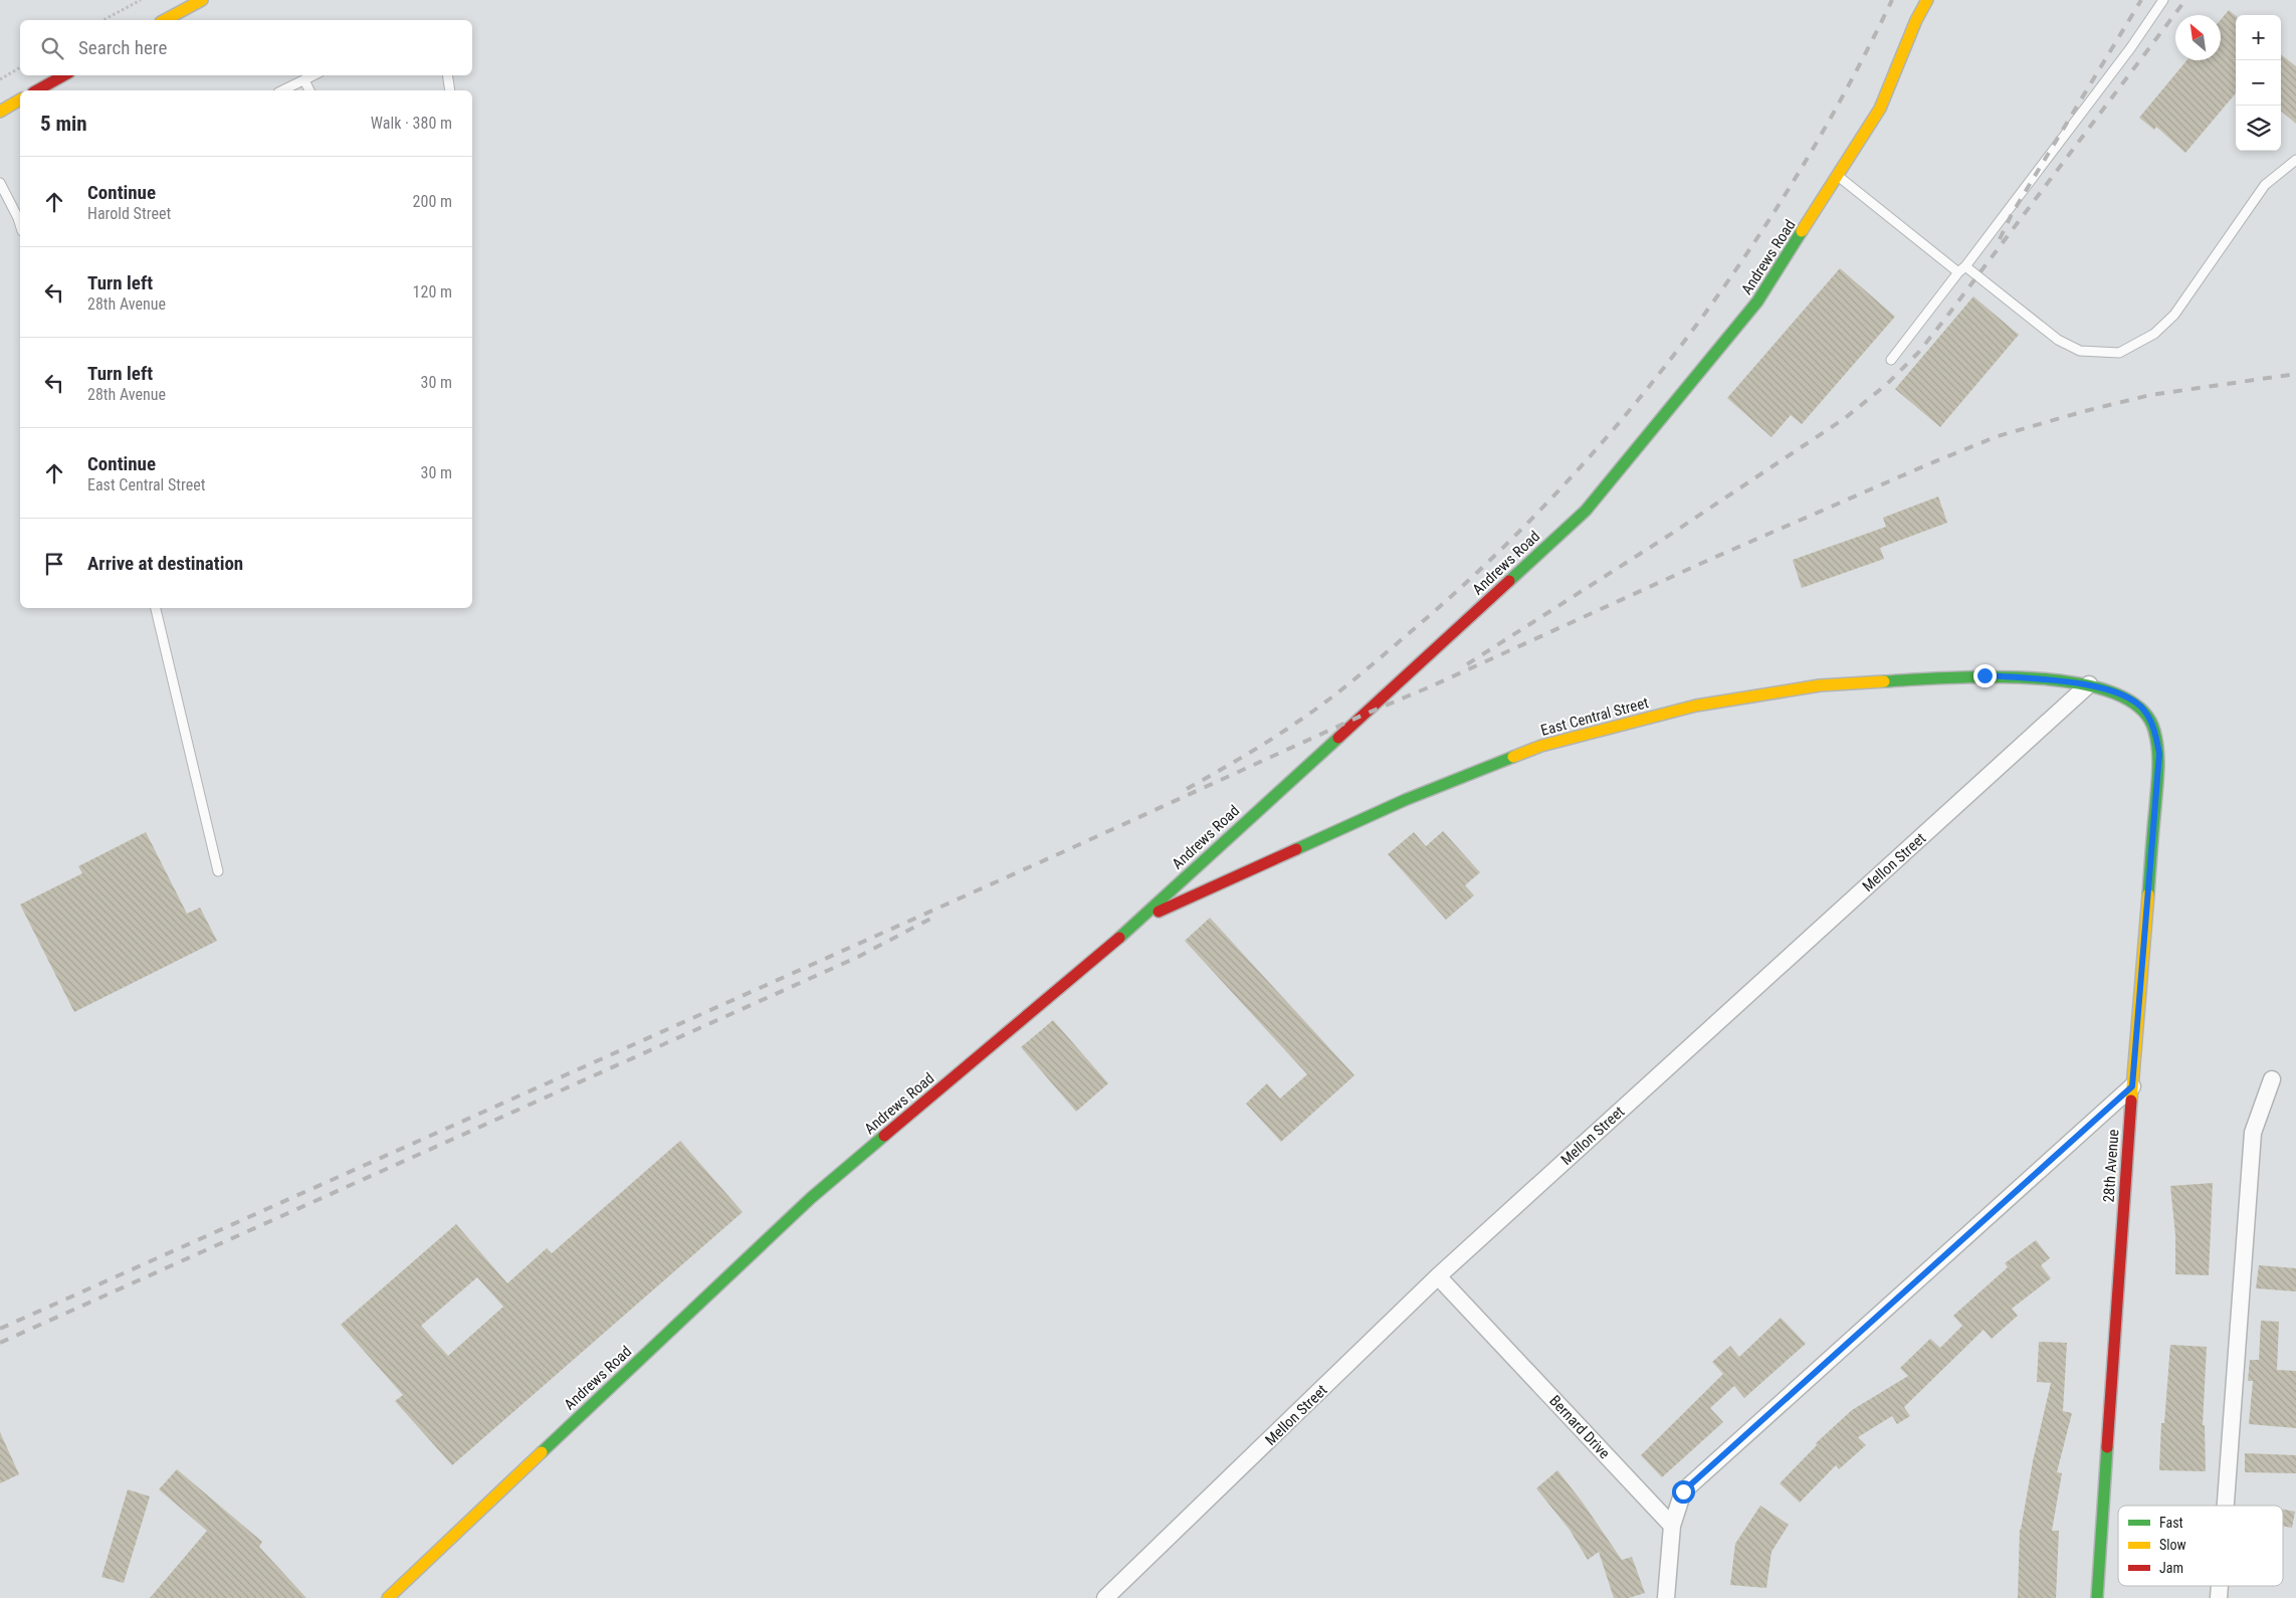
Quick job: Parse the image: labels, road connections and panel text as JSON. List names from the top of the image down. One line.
{"streets":{"street":["Andrews Road","East Central Street","Mellon Street","28th Avenue","Bernard Drive"]},"crossings":[["Andrews Road","East Central Street"],["East Central Street","Mellon Street"],["East Central Street","28th Avenue"],["Mellon Street","28th Avenue"],["Mellon Street","Bernard Drive"]],"legend":["Fast","Slow","Jam"],"north":"top left","page":{"map_buttons":["+","−"],"search":"Search here","heading":["5 min","Walk · 380 m"],"list":[["Continue","Harold Street","200 m"],["Turn left","28th Avenue","120 m"],["Turn left","28th Avenue","30 m"],["Continue","East Central Street","30 m"],"Arrive at destination"]}}
